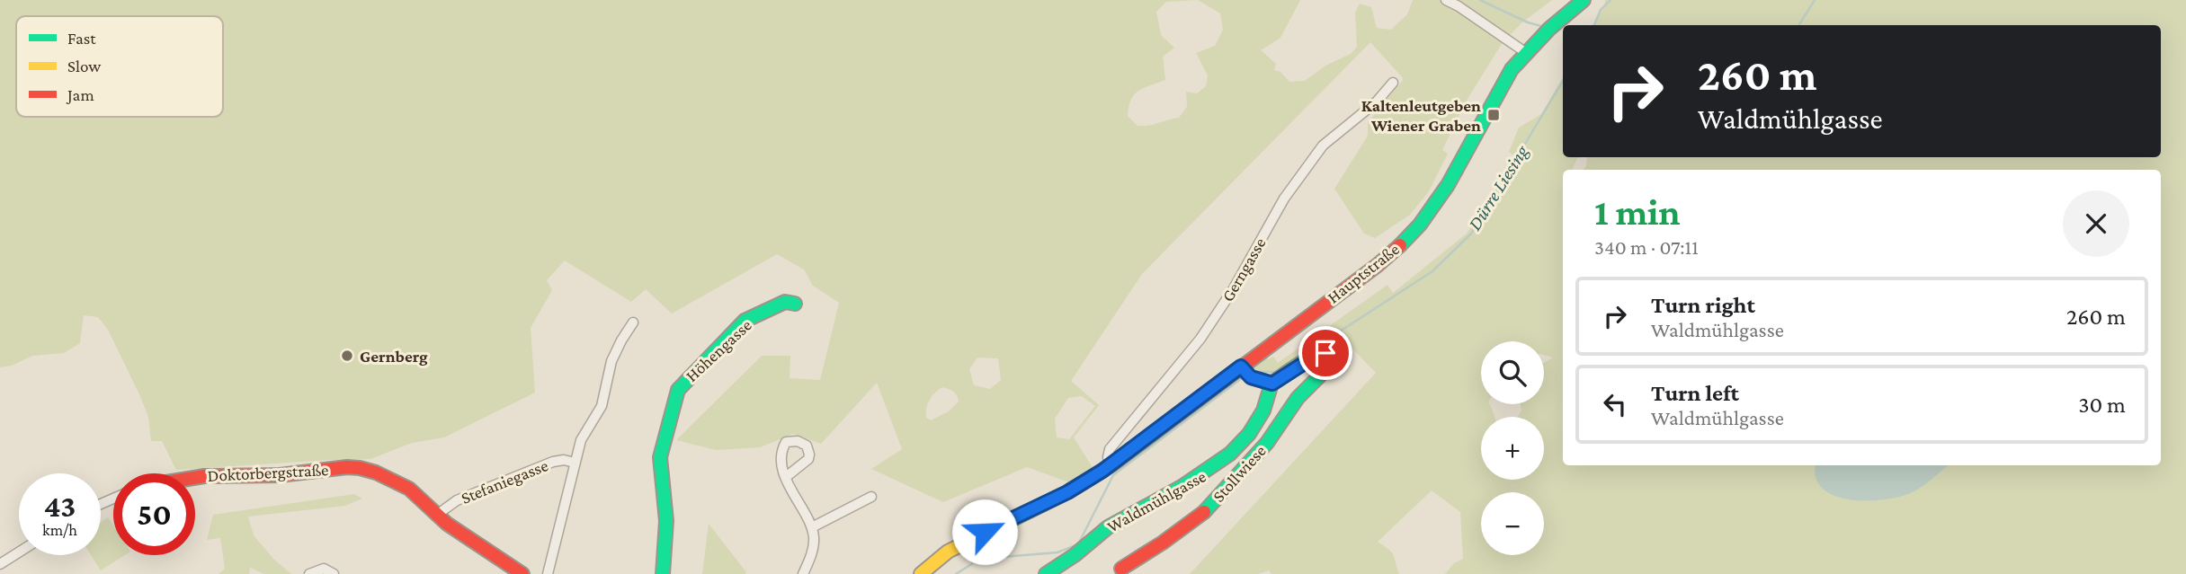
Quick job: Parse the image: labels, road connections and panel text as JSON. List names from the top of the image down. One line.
{"streets":{"street":["Gerngasse","Hauptstraße","Höhengasse","Doktorbergstraße","Stollwiese","Stefaniegasse","Waldmühlgasse"]},"crossings":[["Gerngasse","Hauptstraße"],["Doktorbergstraße","Stefaniegasse"],["Stollwiese","Waldmühlgasse"]],"water":["Dürre Liesing"],"places":{"transit":["Kaltenleutgeben Wiener Graben"],"other":["Gernberg"]},"legend":["Fast","Slow","Jam"],"page":{"turn":["260 m","Waldmühlgasse"],"heading":["1 min","340 m · 07:11"],"list":[{"name":"Turn right","note":"Waldmühlgasse","value":"260 m"},{"name":"Turn left","note":"Waldmühlgasse","value":"30 m"}],"map_buttons":["+","−"],"speed":"43 km/h","limit":"50"}}
